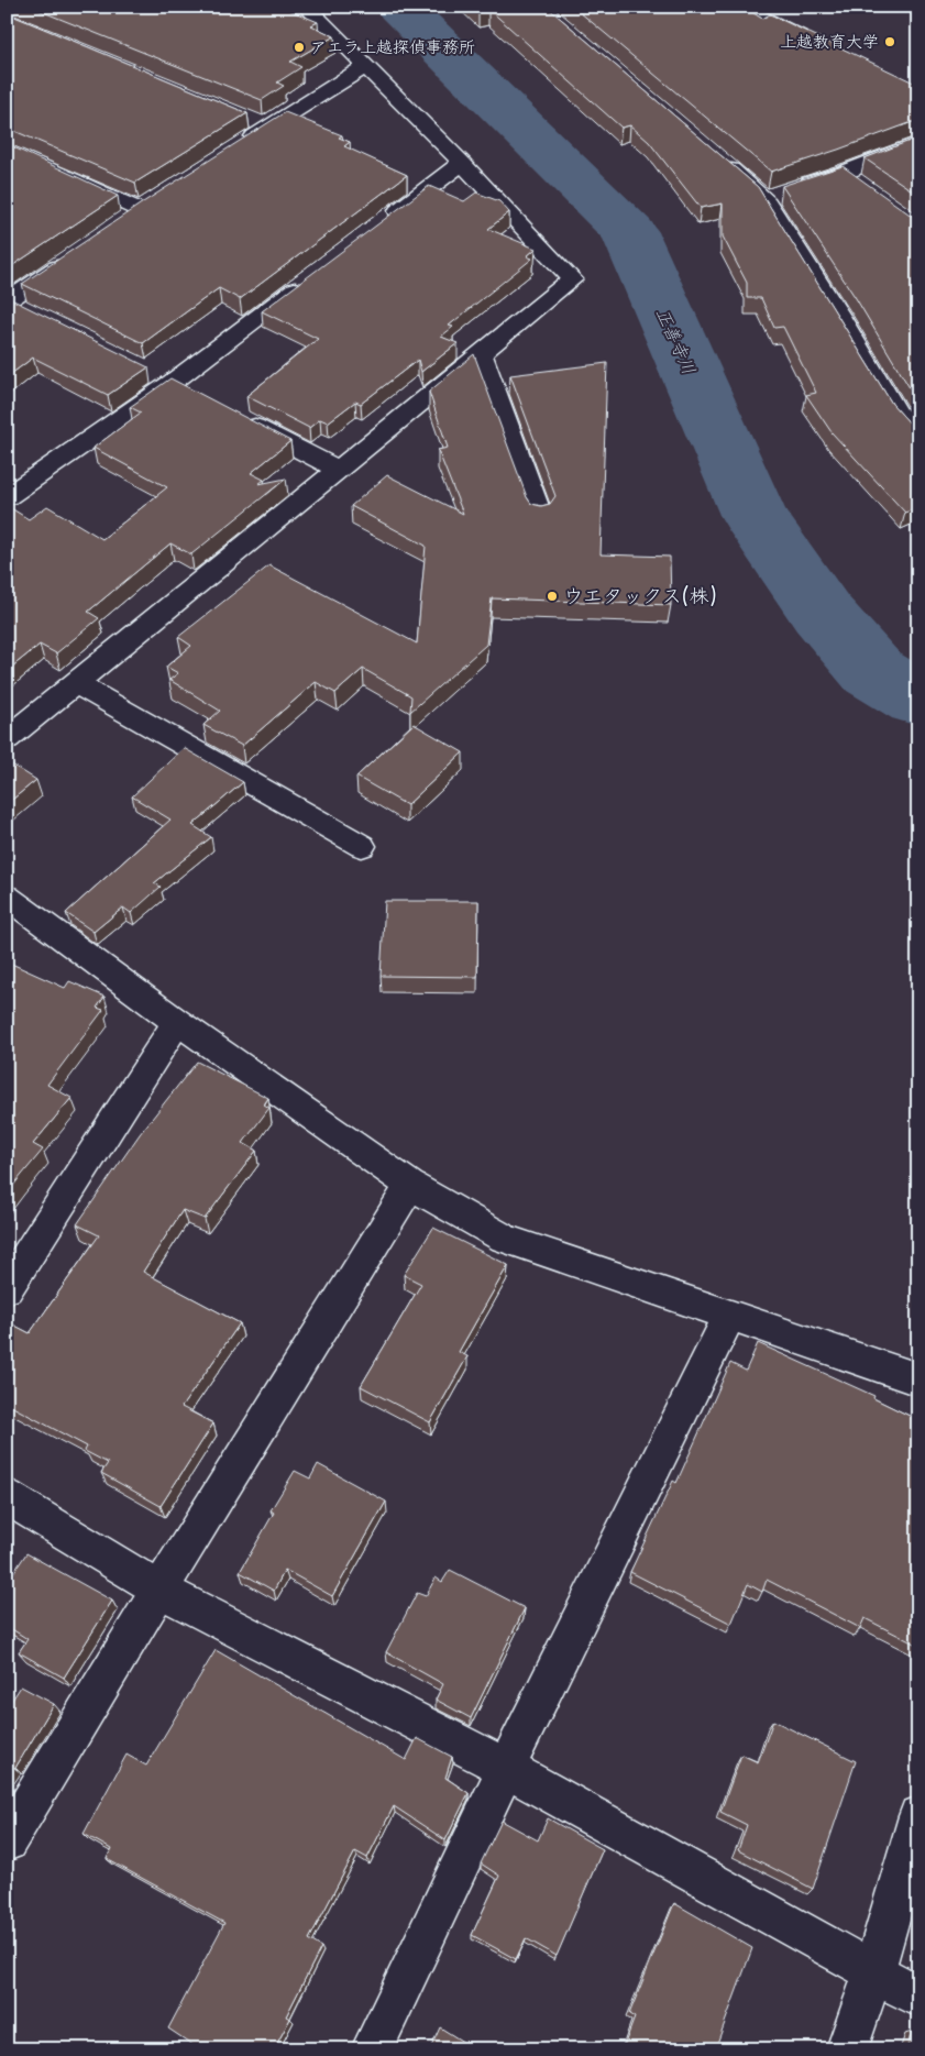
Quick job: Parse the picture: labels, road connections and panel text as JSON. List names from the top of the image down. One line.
{"water":["正善寺川"],"places":["上越教育大学","アエラ上越探偵事務所","ウエタックス(株)"]}
